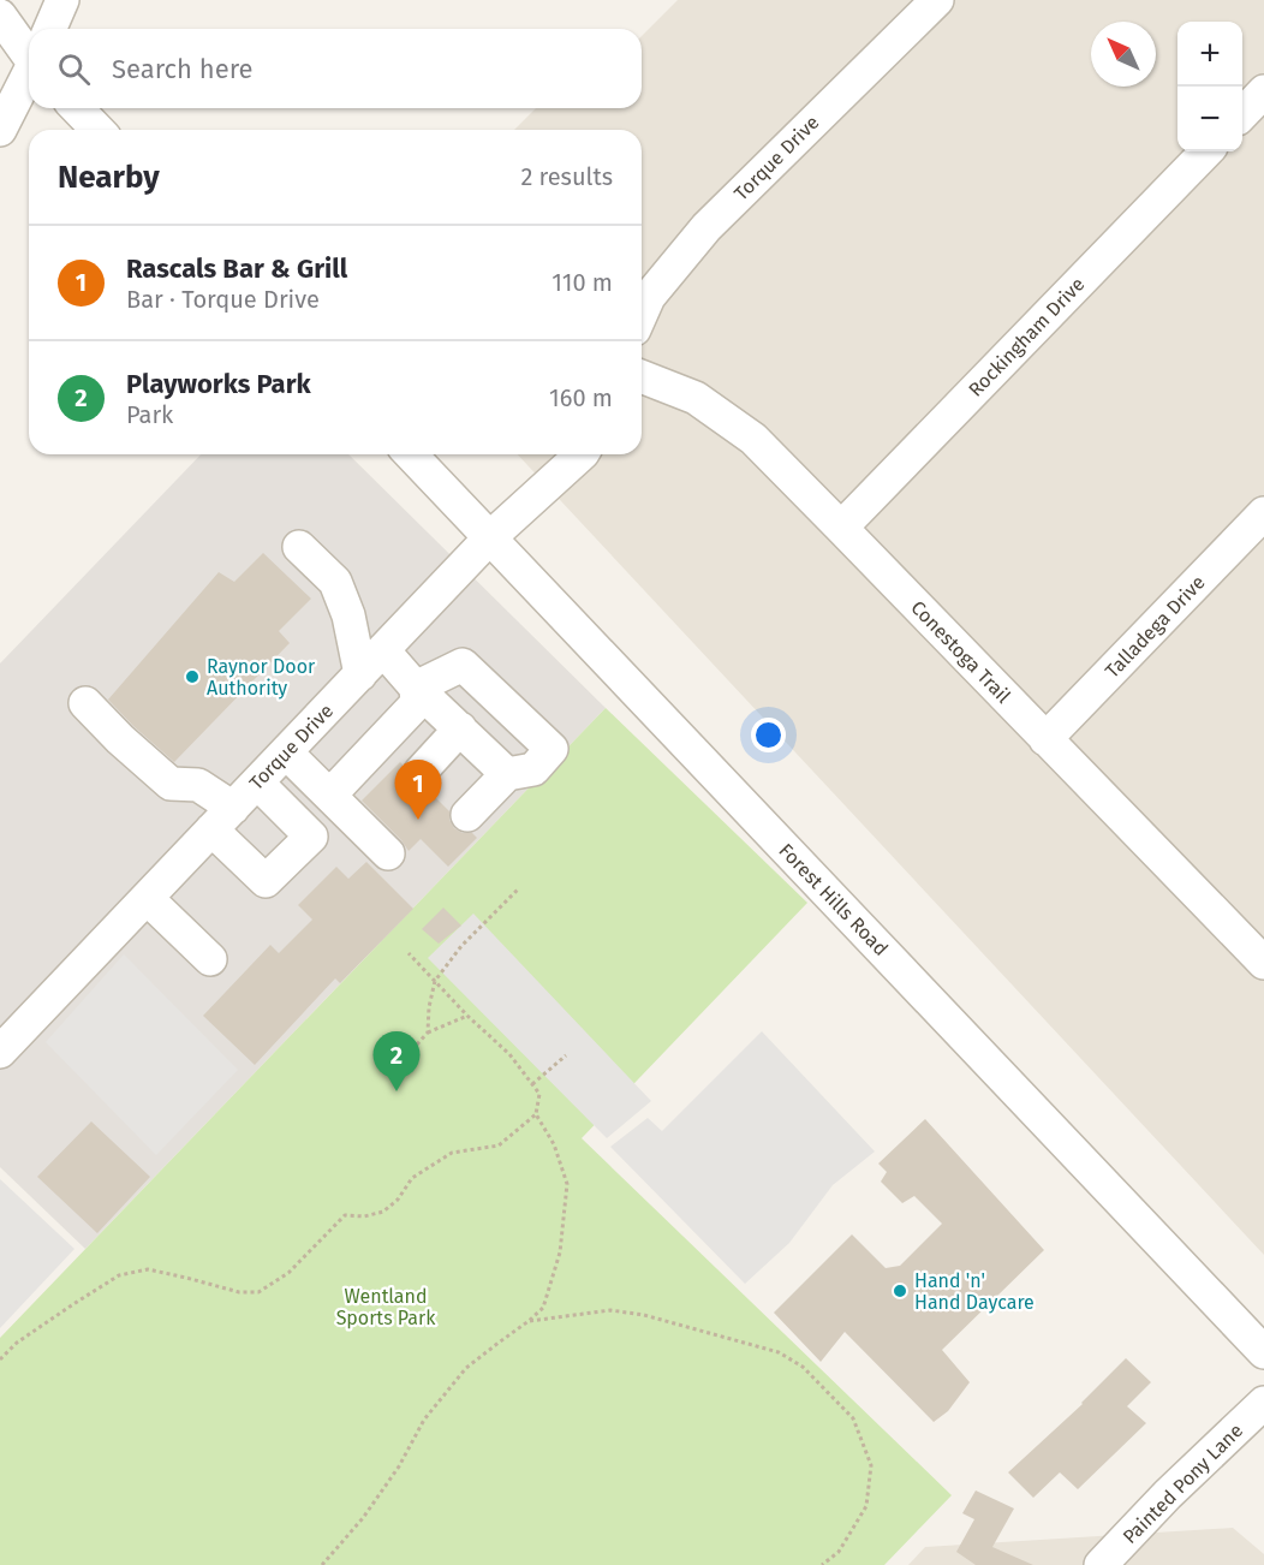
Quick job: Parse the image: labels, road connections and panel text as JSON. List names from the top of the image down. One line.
{"streets":{"street":["Torque Drive","Rockingham Drive","Talladega Drive","Conestoga Trail","Forest Hills Road","Painted Pony Lane"]},"crossings":[["Torque Drive","Forest Hills Road"],["Rockingham Drive","Conestoga Trail"],["Talladega Drive","Conestoga Trail"]],"parks":["Wentland Sports Park"],"places":["Raynor Door Authority","Hand 'n' Hand Daycare"],"north":"top left","page":{"map_buttons":["+","−"],"search":"Search here","heading":["Nearby","2 results"],"list":[{"mark":"1","name":"Rascals Bar & Grill","note":"Bar · Torque Drive","value":"110 m"},{"mark":"2","name":"Playworks Park","note":"Park","value":"160 m"}],"pins":["1","2"]}}
